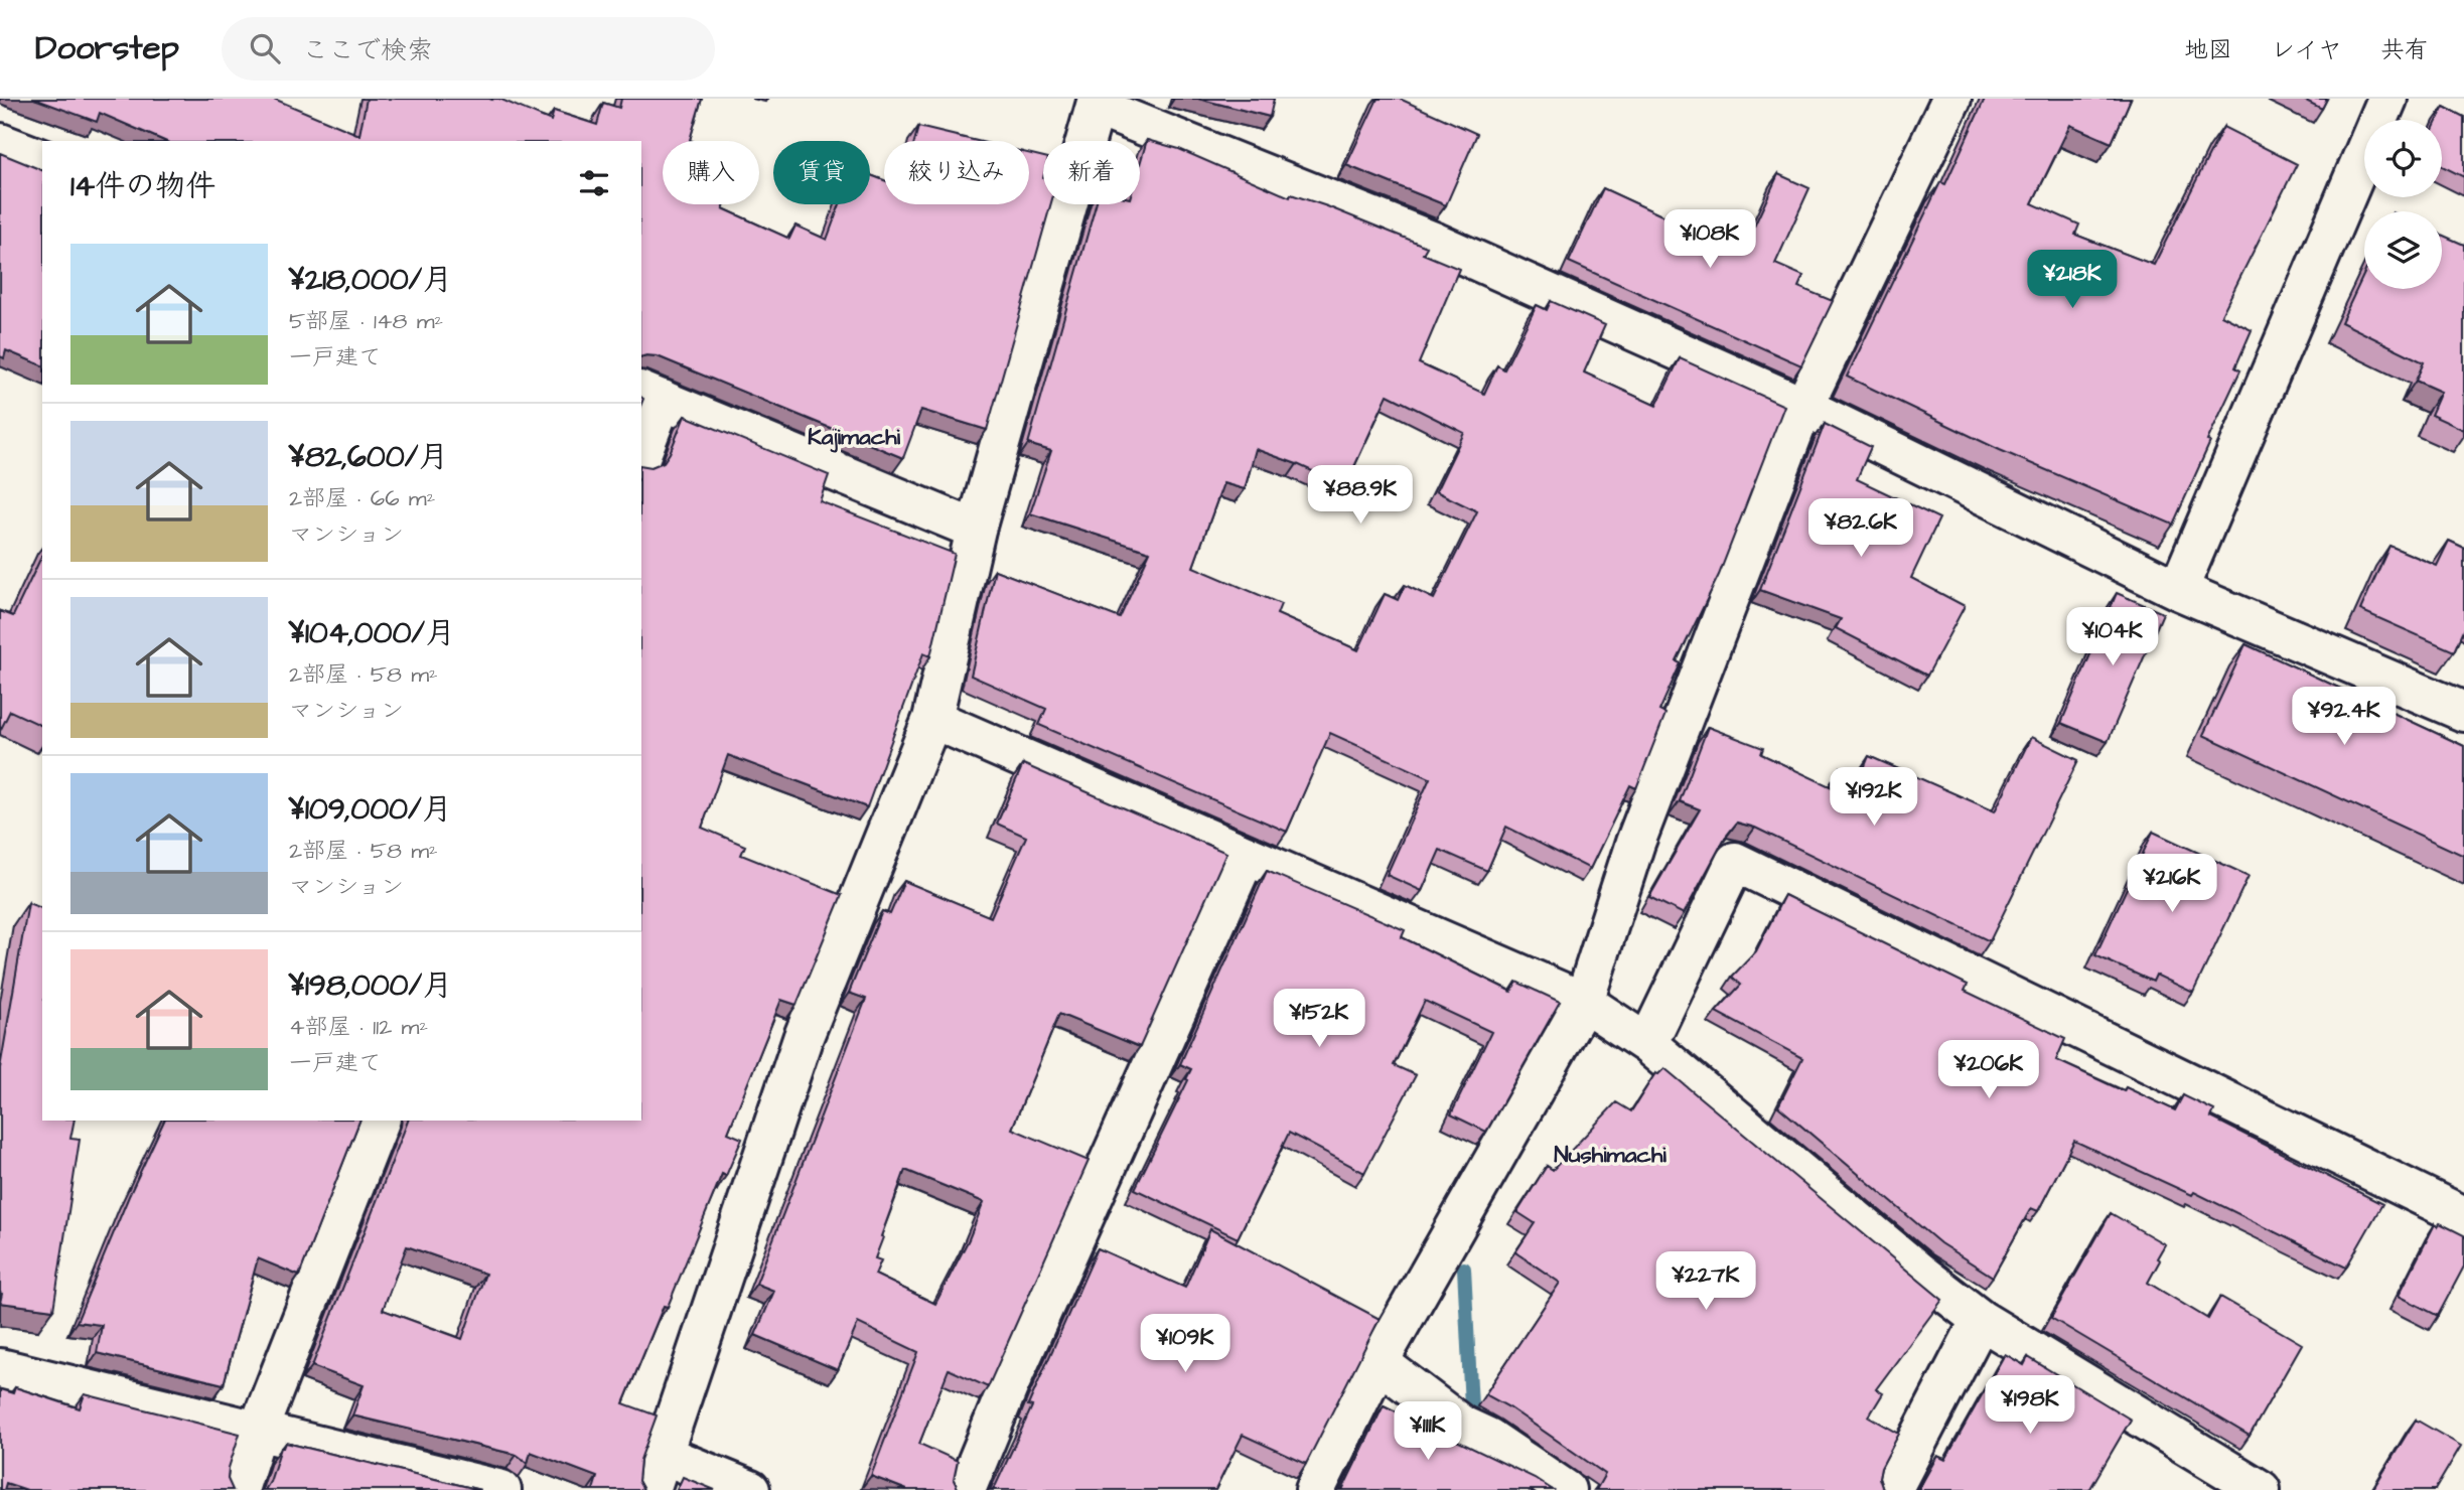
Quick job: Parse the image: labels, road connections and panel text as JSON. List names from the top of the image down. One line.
{"districts":["Kajimachi","Nushimachi"],"page":{"header":"Doorstep","search":"ここで検索","nav":["地図","レイヤ","共有"],"chip":["購入","賃貸","絞り込み","新着"],"heading":"14件の物件","price":["¥108K","¥218K","¥88.9K","¥82.6K","¥104K","¥92.4K","¥192K","¥216K","¥152K","¥206K","¥227K","¥109K","¥198K","¥111K"],"list":[{"name":"¥218,000/月","note":"5部屋 · 148 m² · 一戸建て"},{"name":"¥82,600/月","note":"2部屋 · 66 m² · マンション"},{"name":"¥104,000/月","note":"2部屋 · 58 m² · マンション"},{"name":"¥109,000/月","note":"2部屋 · 58 m² · マンション"},{"name":"¥198,000/月","note":"4部屋 · 112 m² · 一戸建て"}]}}
